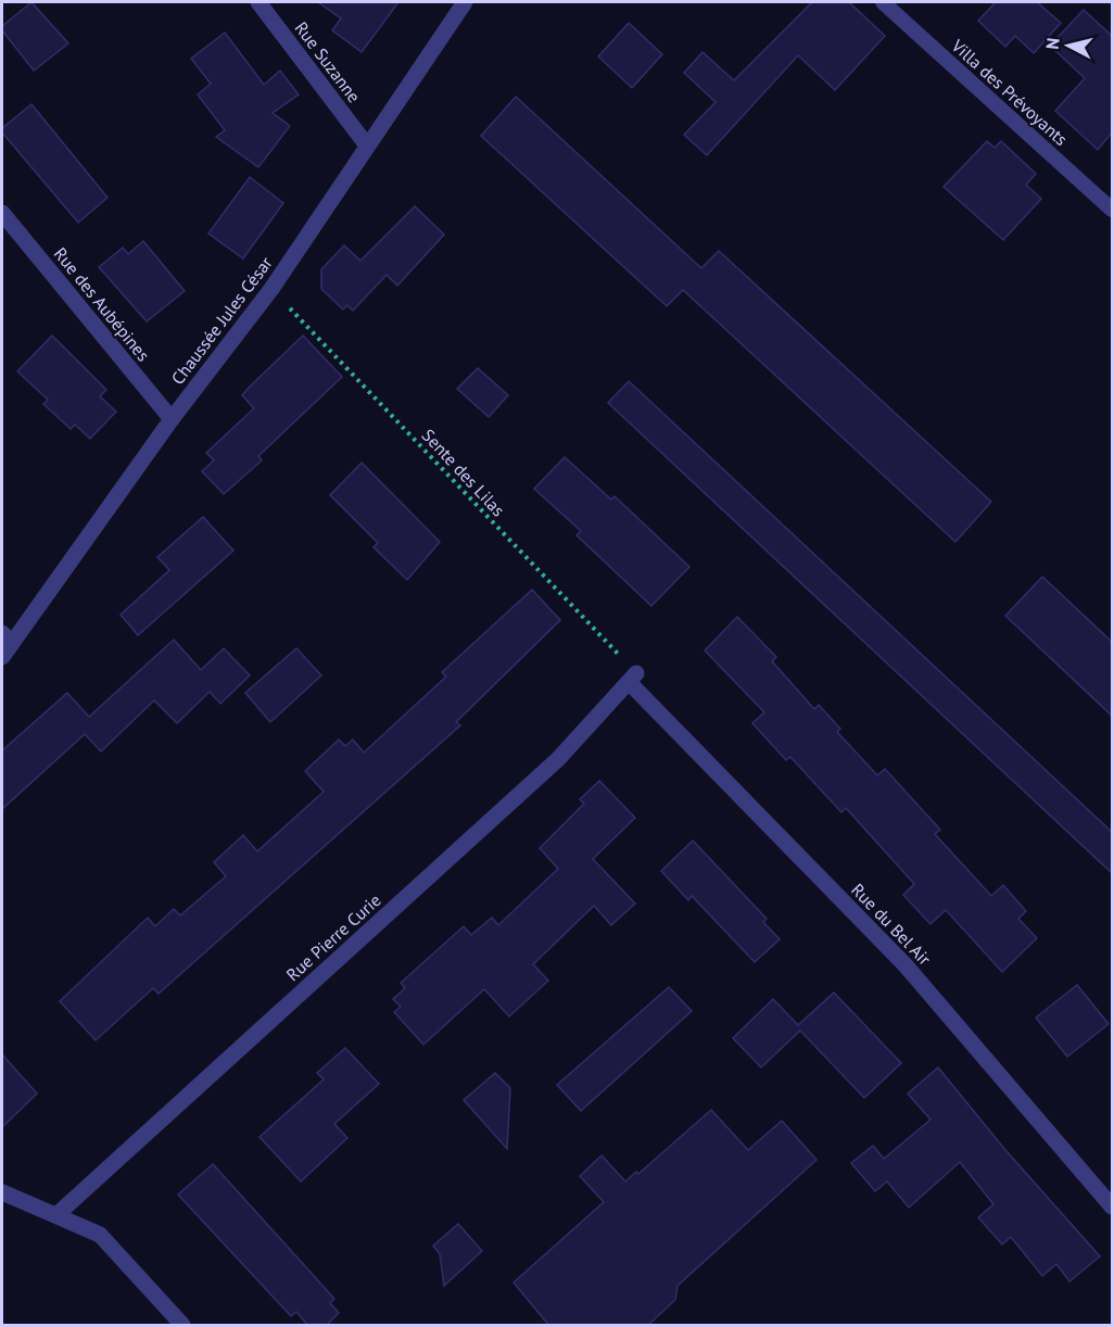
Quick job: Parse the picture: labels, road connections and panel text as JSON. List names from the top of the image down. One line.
{"streets":{"street":["Rue Suzanne","Rue des Aubépines","Chaussée Jules César","Rue du Bel Air","Rue Pierre Curie"],"lane":["Villa des Prévoyants"],"path":["Sente des Lilas"]},"crossings":[["Rue Suzanne","Chaussée Jules César"],["Rue des Aubépines","Chaussée Jules César"],["Chaussée Jules César","Sente des Lilas"],["Sente des Lilas","Rue du Bel Air"],["Sente des Lilas","Rue Pierre Curie"],["Rue du Bel Air","Rue Pierre Curie"]],"north":"left"}
